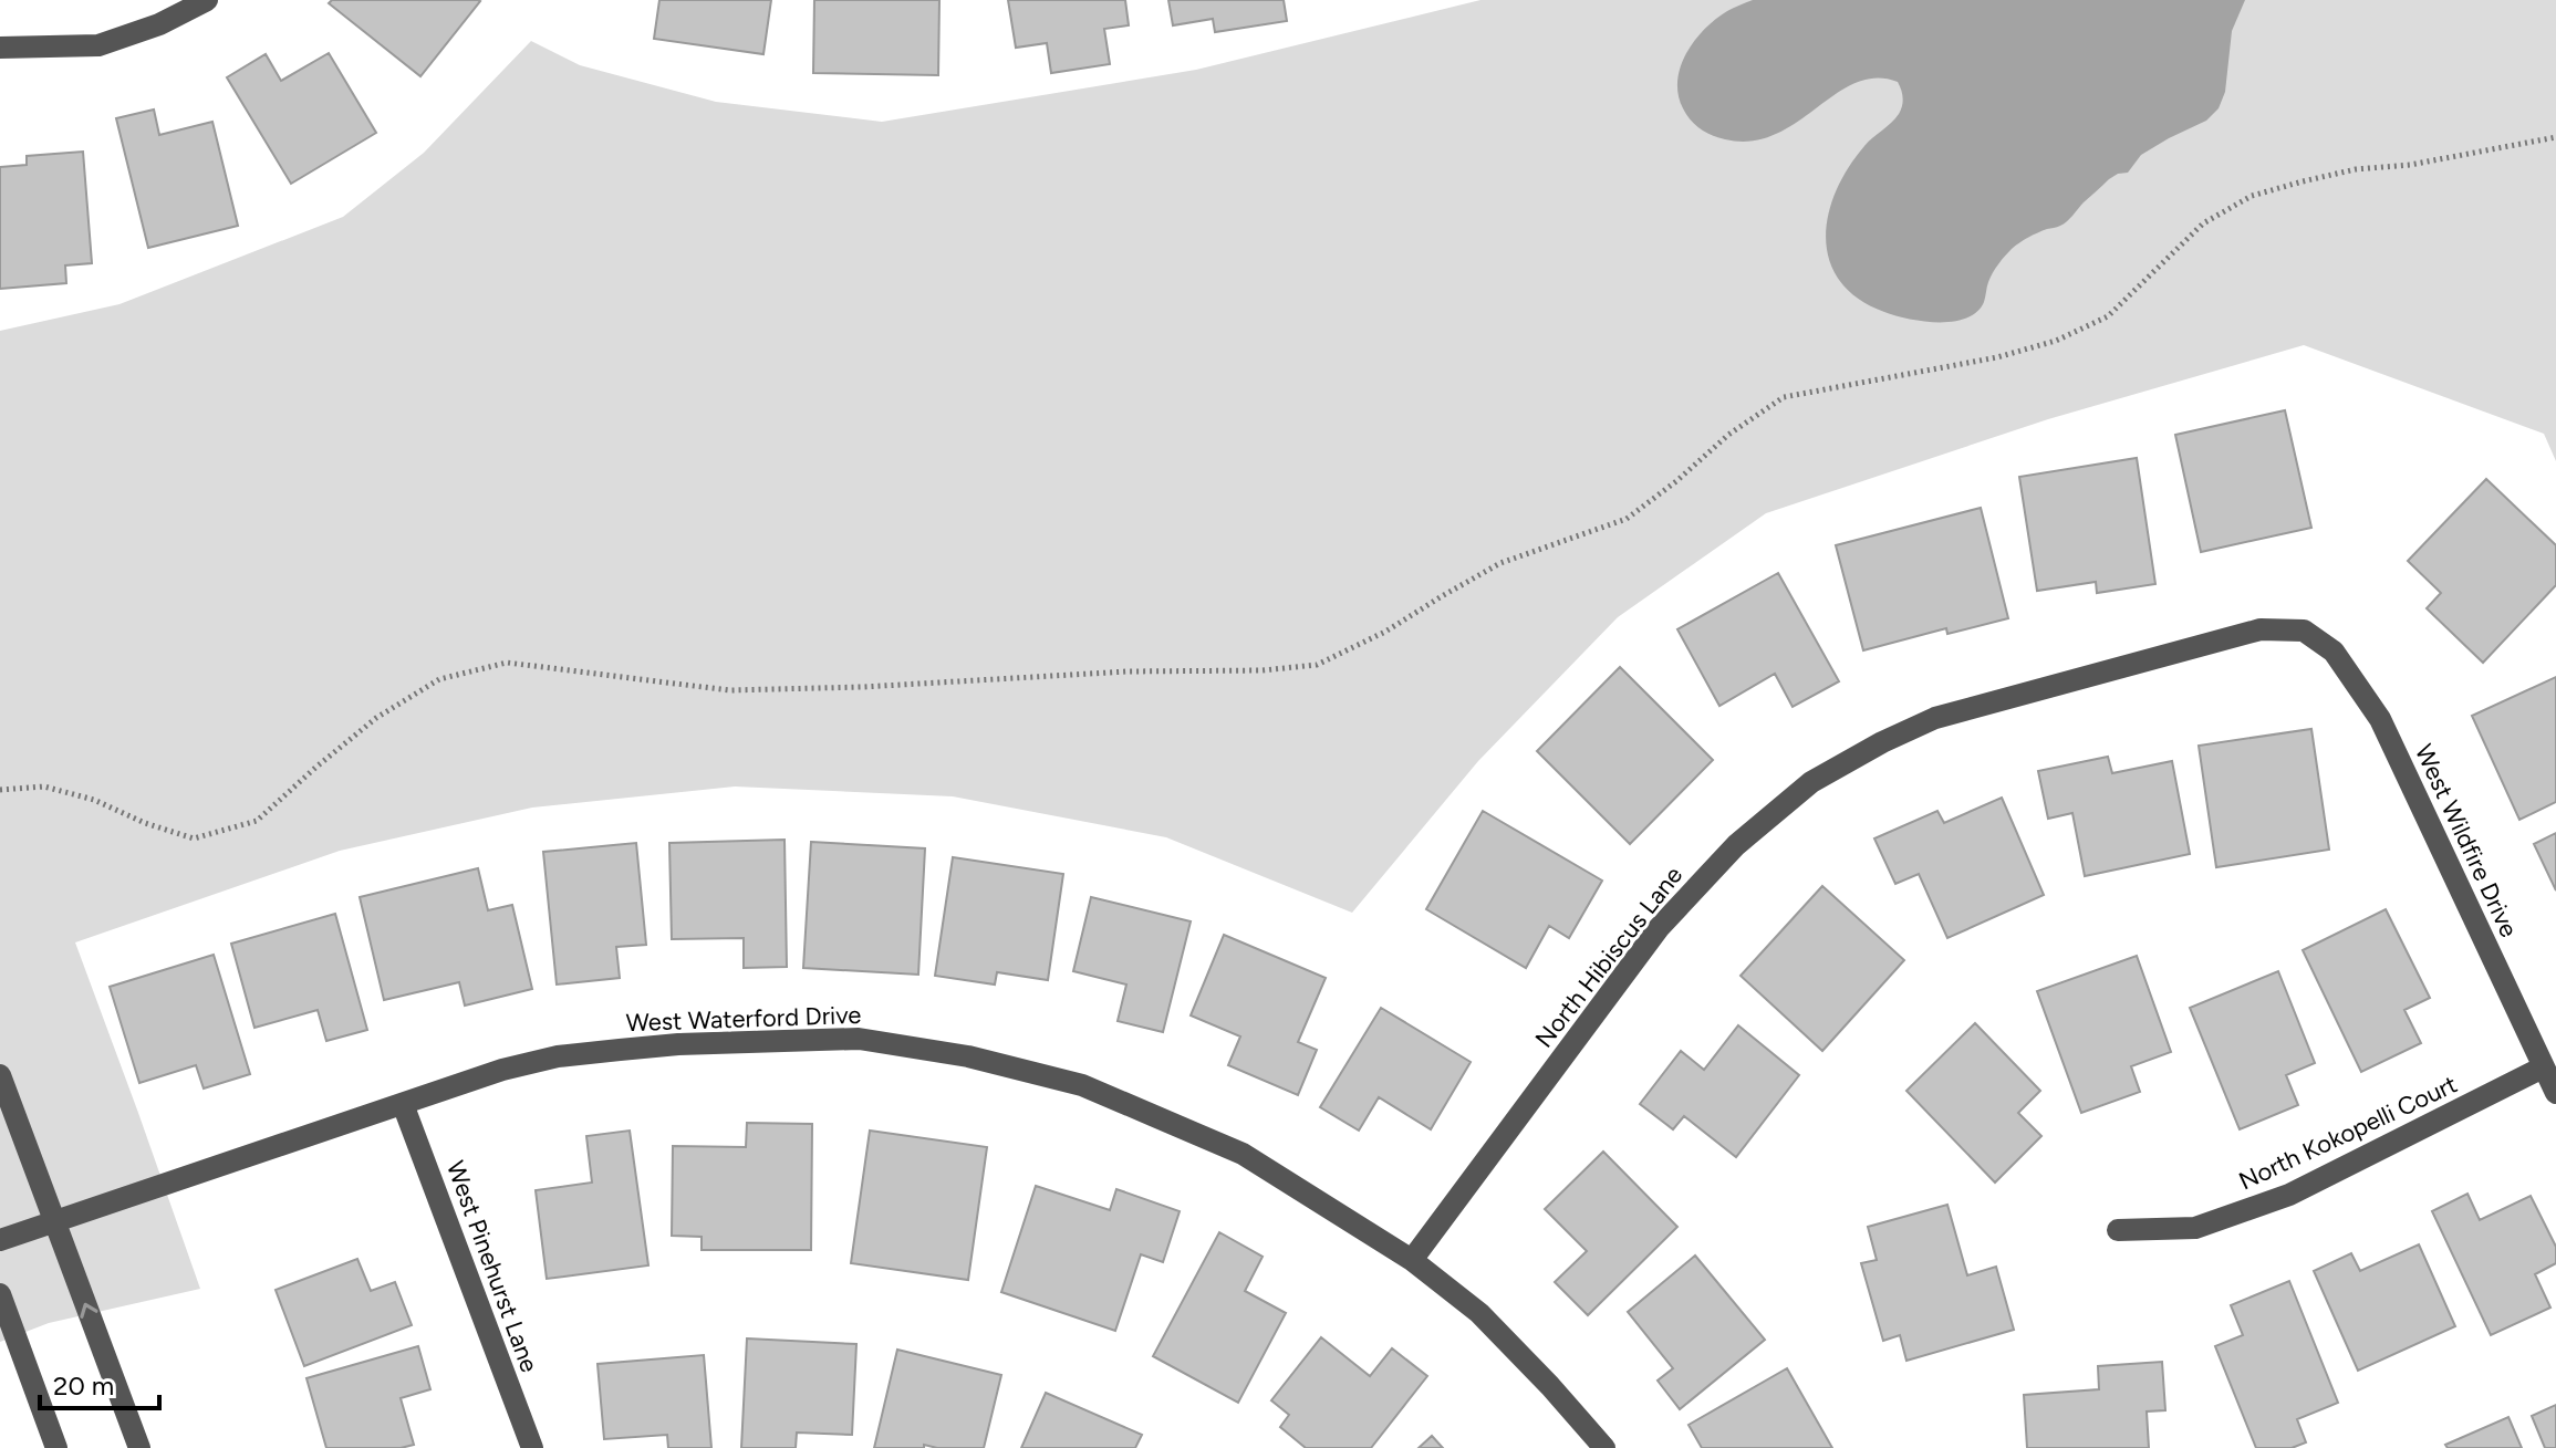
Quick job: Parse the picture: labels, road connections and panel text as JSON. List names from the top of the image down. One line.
{"streets":{"street":["West Wildfire Drive","North Hibiscus Lane","West Waterford Drive","North Kokopelli Court","West Pinehurst Lane"]},"crossings":[["West Wildfire Drive","North Hibiscus Lane"],["West Wildfire Drive","North Kokopelli Court"],["North Hibiscus Lane","West Waterford Drive"],["West Waterford Drive","West Pinehurst Lane"]],"scale_bar":"20 m"}
